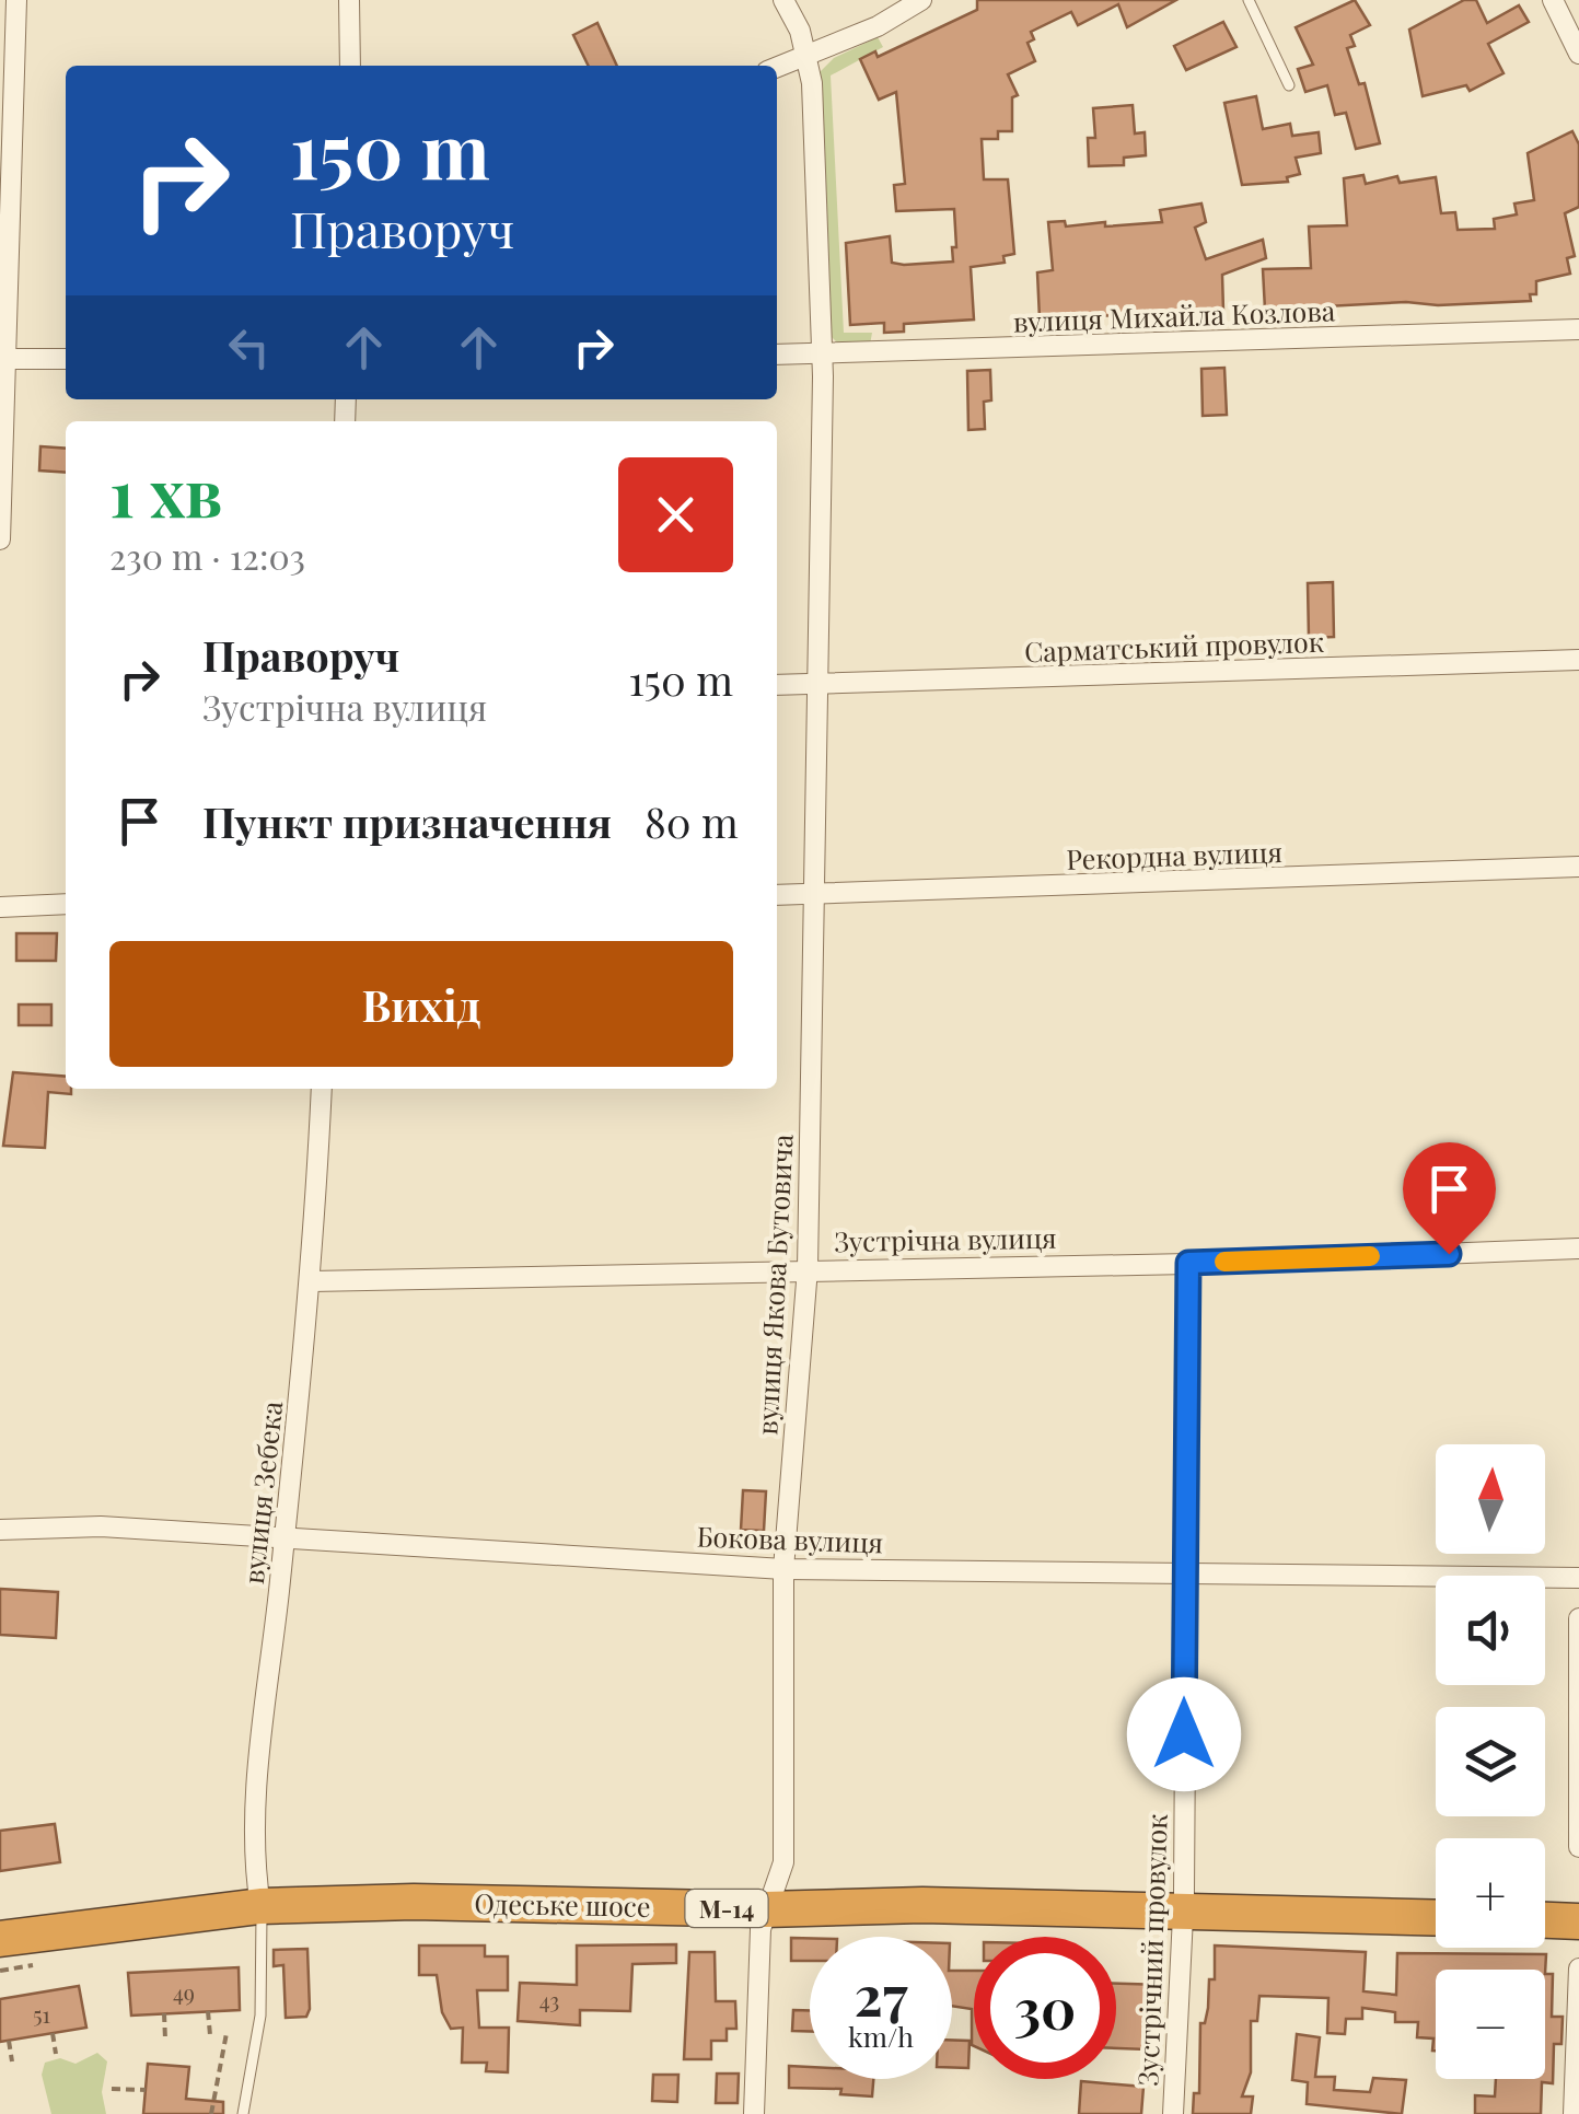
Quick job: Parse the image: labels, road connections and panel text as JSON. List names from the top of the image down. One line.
{"streets":{"highway":["Одеське шосе","М-14"],"street":["вулиця Михайла Козлова","Сарматський провулок","Рекордна вулиця","Зустрічна вулиця","вулиця Якова Бутовича","вулиця Зебека","Бокова вулиця","Зустрічний провулок"]},"crossings":[["вулиця Михайла Козлова","вулиця Якова Бутовича"],["Сарматський провулок","вулиця Якова Бутовича"],["Рекордна вулиця","вулиця Якова Бутовича"],["Зустрічна вулиця","вулиця Якова Бутовича"],["Зустрічна вулиця","вулиця Зебека"],["Зустрічна вулиця","Зустрічний провулок"],["вулиця Якова Бутовича","Бокова вулиця"],["вулиця Якова Бутовича","Одеське шосе"],["вулиця Зебека","Бокова вулиця"],["вулиця Зебека","Одеське шосе"],["Бокова вулиця","Зустрічний провулок"],["Одеське шосе","Зустрічний провулок"]],"house_numbers":["49","43","51"],"north":"top","page":{"turn":["150 m","Праворуч"],"heading":["1 хв","230 m · 12:03"],"list":[{"name":"Праворуч","note":"Зустрічна вулиця","value":"150 m"},{"name":"Пункт призначення","value":"80 m"}],"buttons":"Вихід","map_buttons":["+","−"],"speed":"27 km/h","limit":"30"}}
